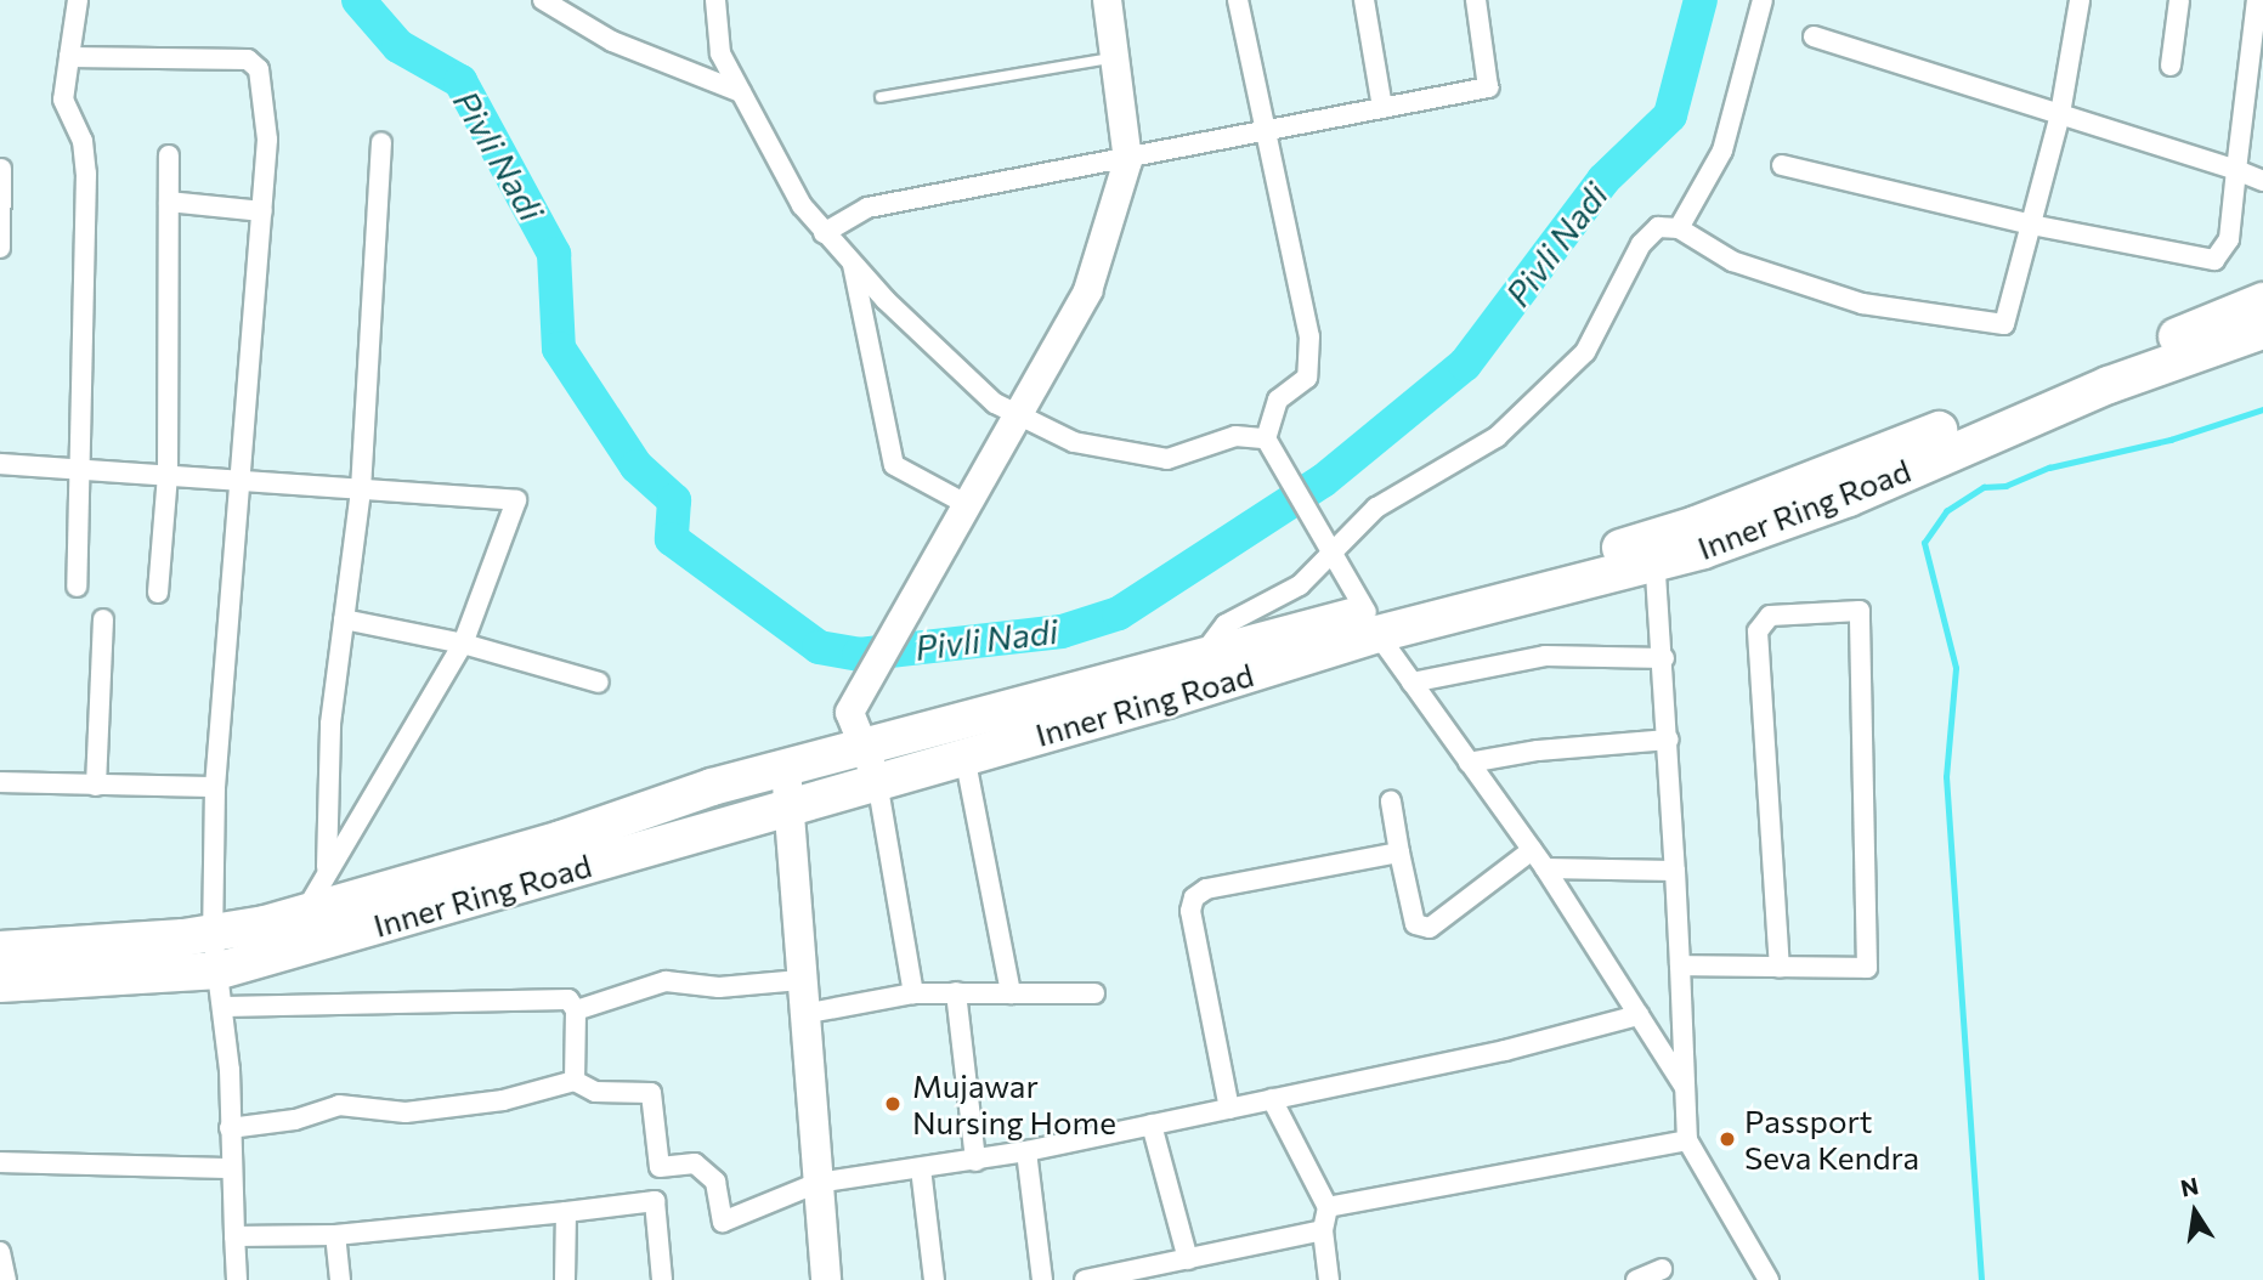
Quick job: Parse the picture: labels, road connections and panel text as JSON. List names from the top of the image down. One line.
{"streets":{"highway":["Inner Ring Road"]},"water":["Pivli Nadi"],"places":["Mujawar Nursing Home","Passport Seva Kendra"],"north":"top"}
